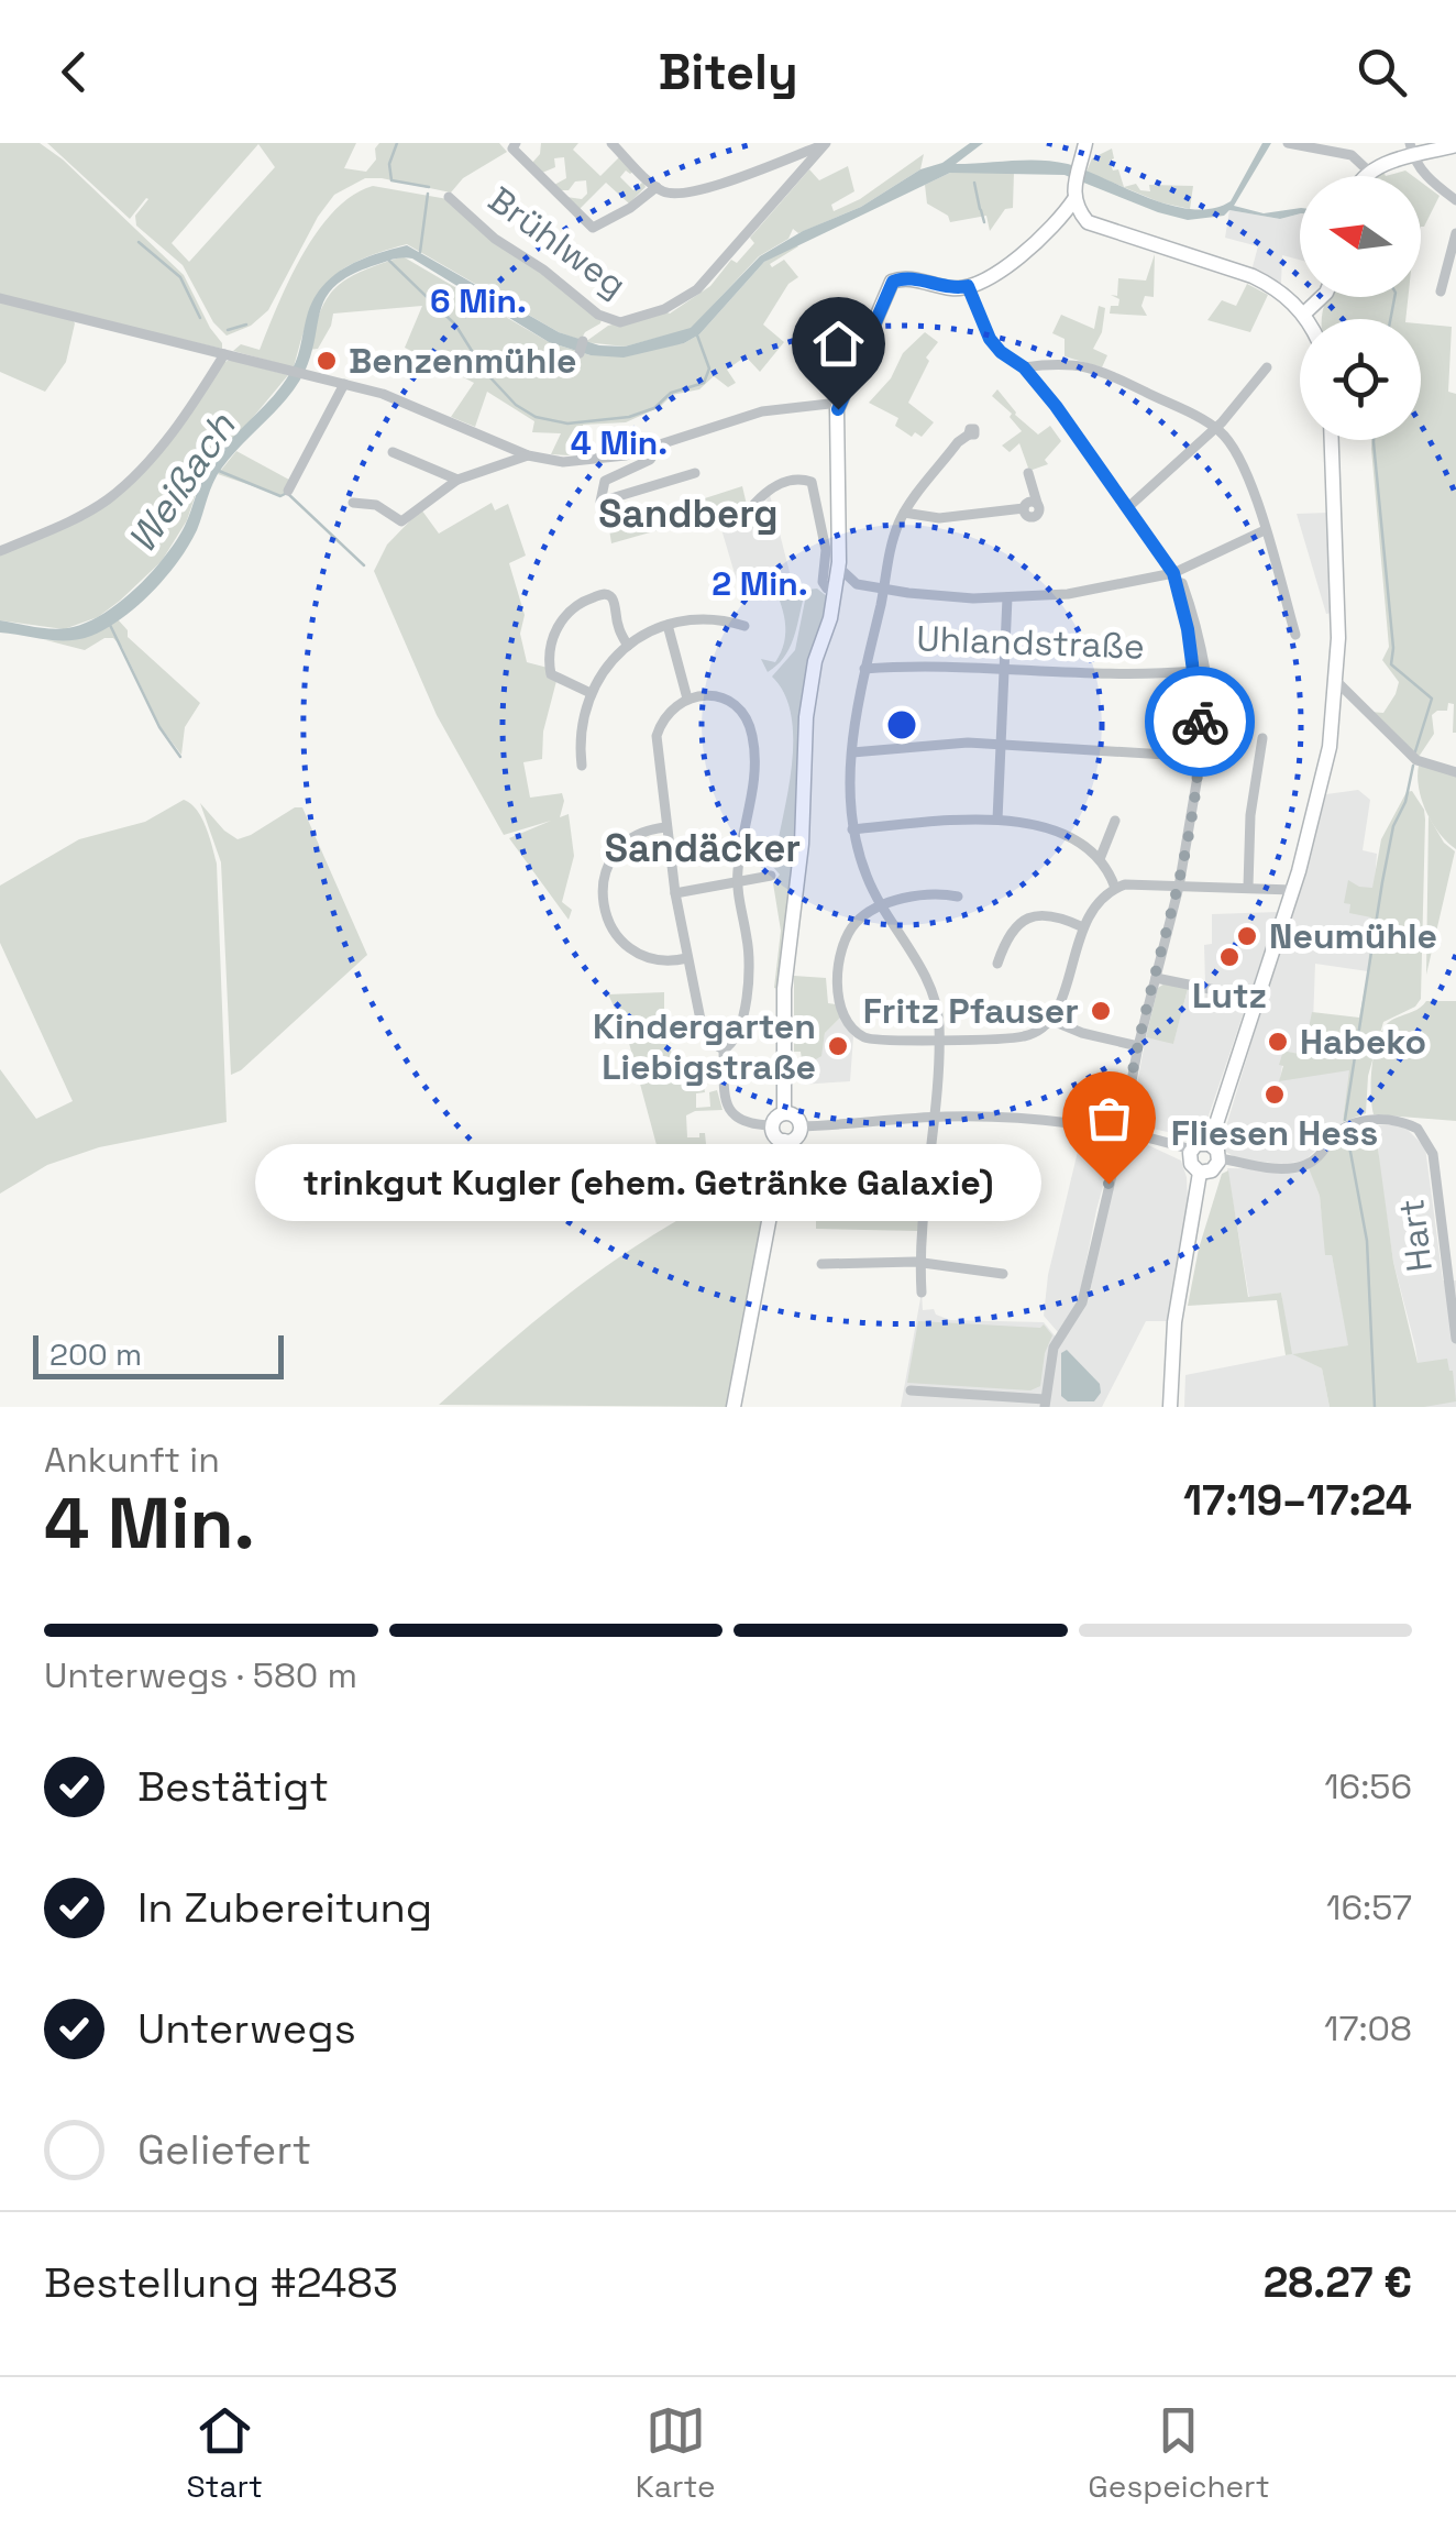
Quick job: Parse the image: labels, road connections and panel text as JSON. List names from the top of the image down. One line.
{"streets":{"street":["Brühlweg","Uhlandstraße","Hart"]},"districts":["Sandberg","Sandäcker"],"water":["Weißach"],"places":["Benzenmühle","Neumühle","Lutz","Fritz Pfauser","Habeko","Kindergarten Liebigstraße","Fliesen Hess","trinkgut Kugler (ehem. Getränke Galaxie)"],"scale_bar":"200 m","north":"left","page":{"header":"Bitely","bubble":"trinkgut Kugler (ehem. Getränke Galaxie)","scale":"200 m","heading":["4 Min.","Ankunft in","17:19–17:24"],"panel":["Bestellung #2483","28.27 €"],"bar":"Unterwegs · 580 m","list":[["Bestätigt","16:56"],["In Zubereitung","16:57"],["Unterwegs","17:08"],"Geliefert"],"tabs":["Start","Karte","Gespeichert"]},"rings":["6 Min.","4 Min.","2 Min."]}
